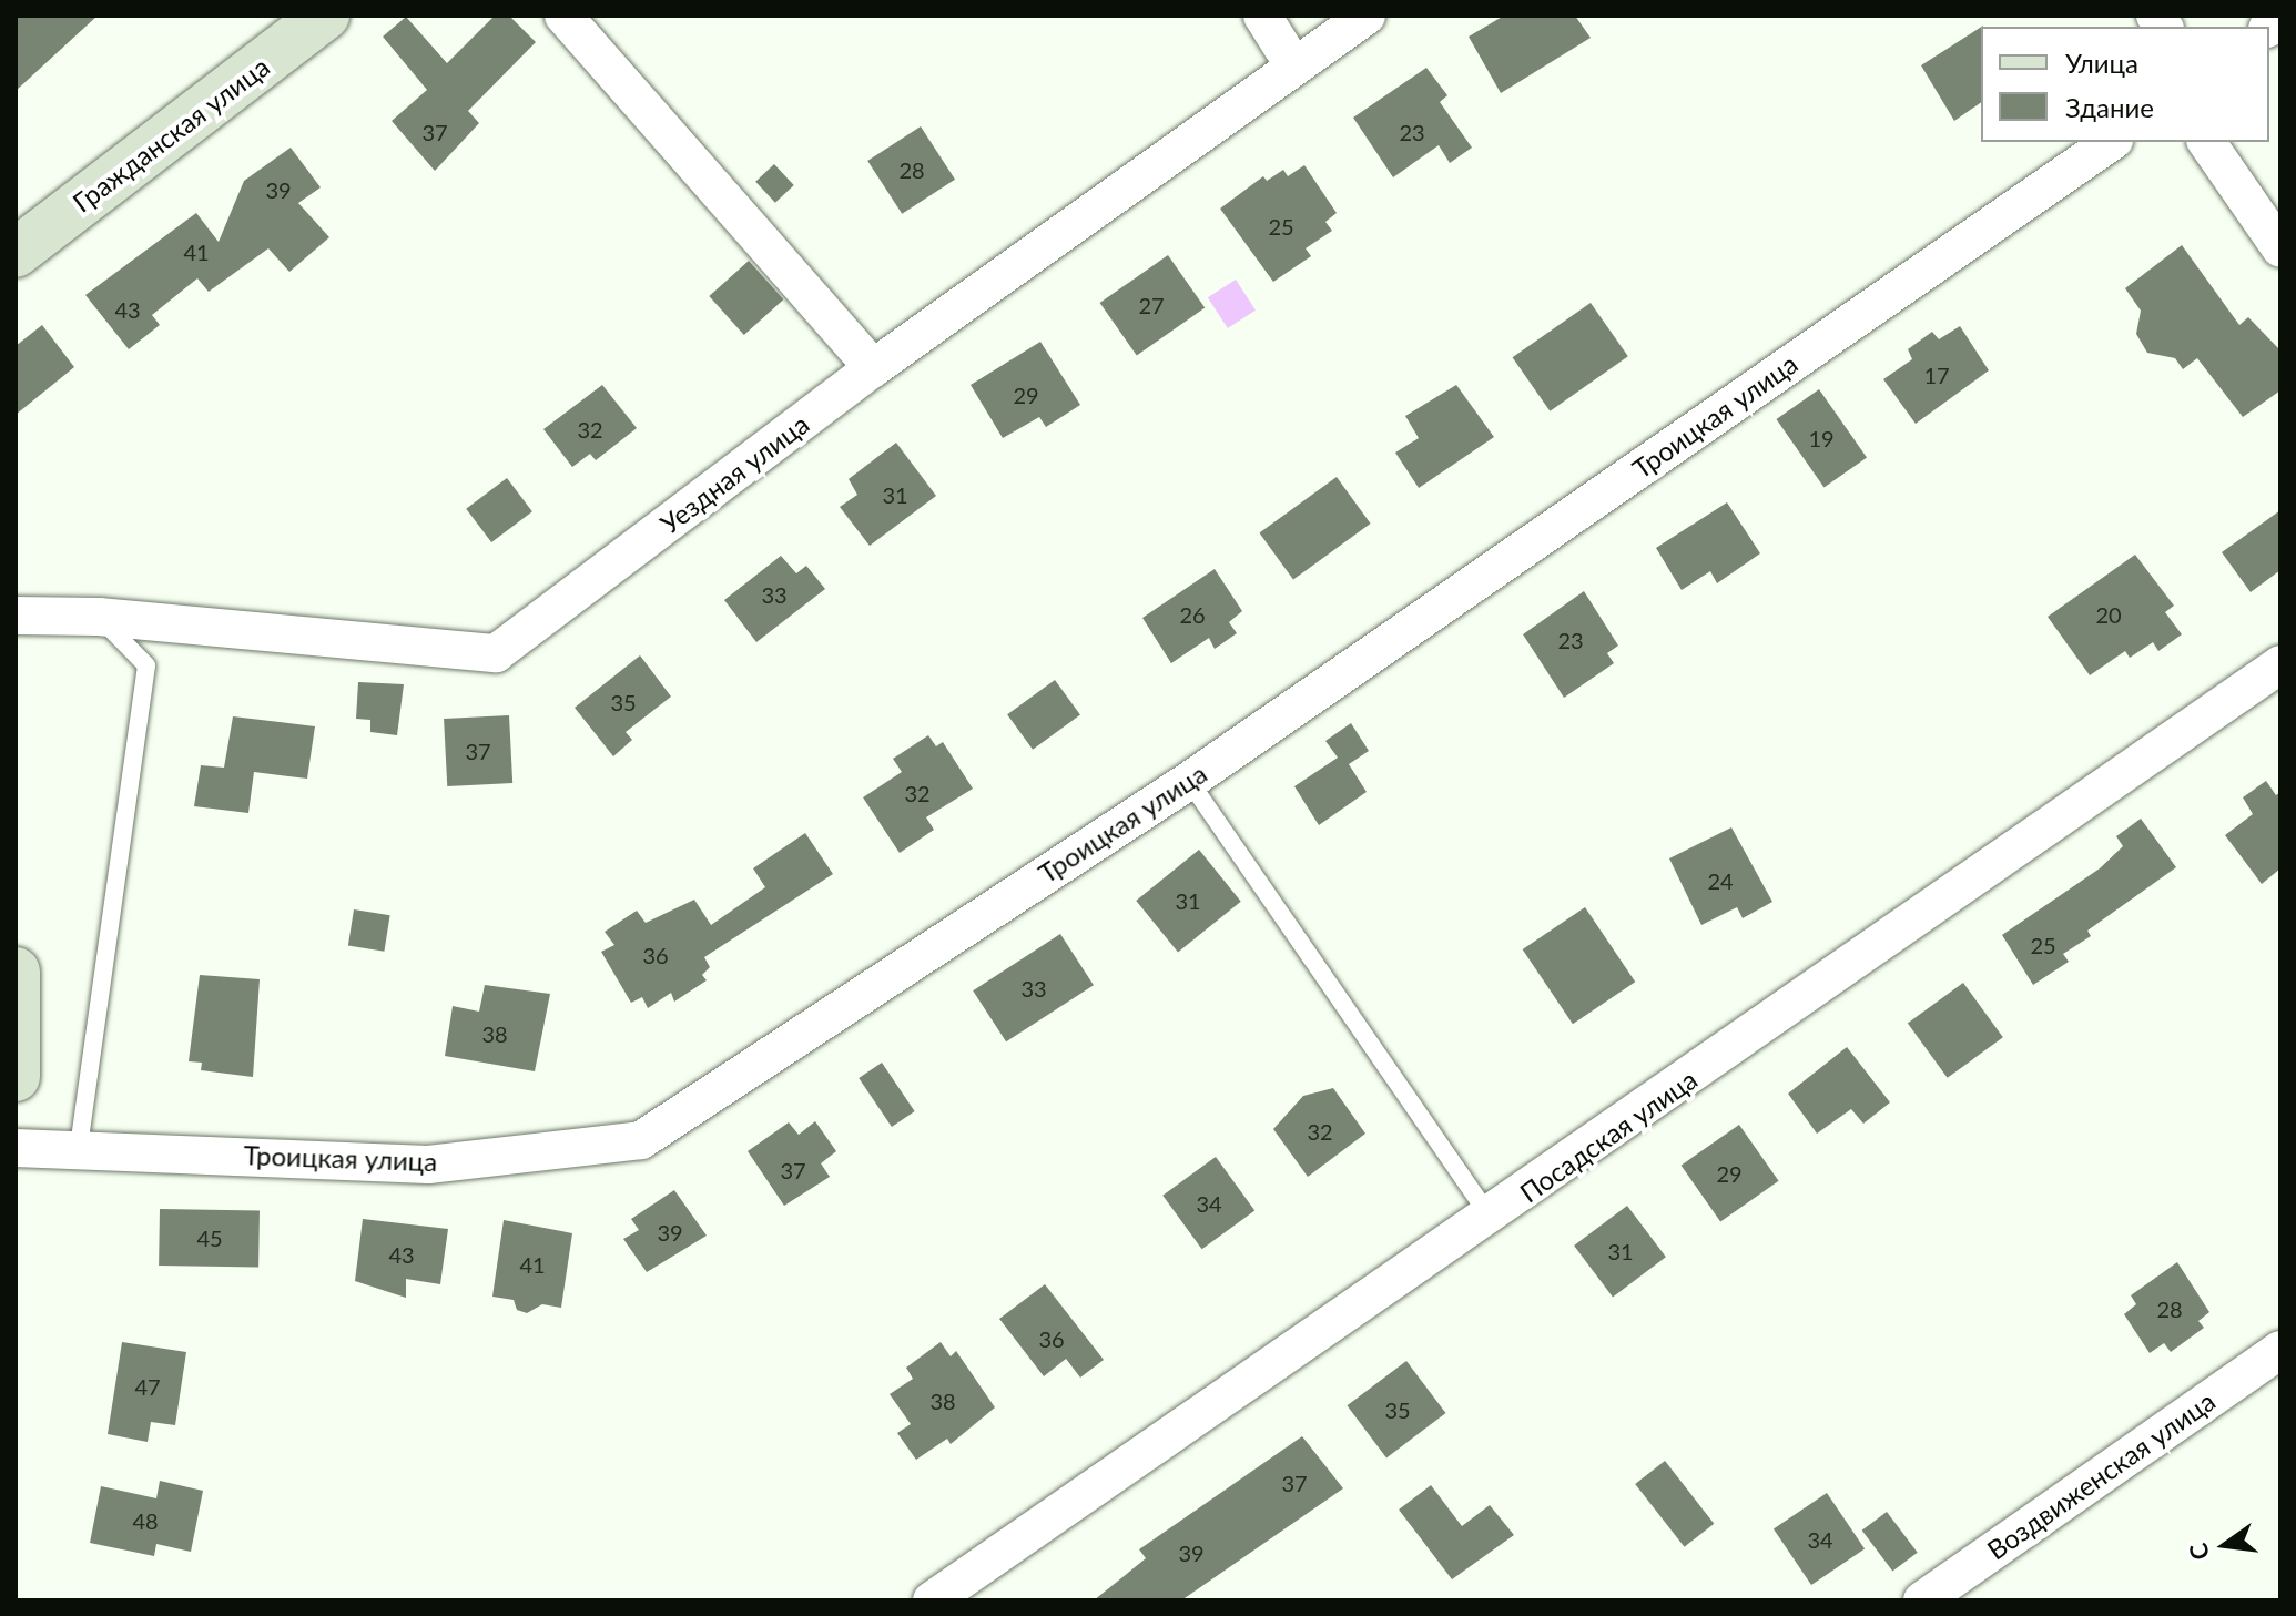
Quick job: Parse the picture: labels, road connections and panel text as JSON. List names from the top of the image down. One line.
{"streets":{"street":["Гражданская улица","Троицкая улица","Уездная улица","Посадская улица","Воздвиженская улица"]},"house_numbers":["37","23","28","39","25","41","27","43","17","29","32","19","31","33","26","20","23","35","37","32","24","31","25","36","33","38","32","37","29","34","39","45","31","43","41","28","36","47","38","35","37","48","34","39"],"legend":["Улица","Здание"],"north":"left"}
